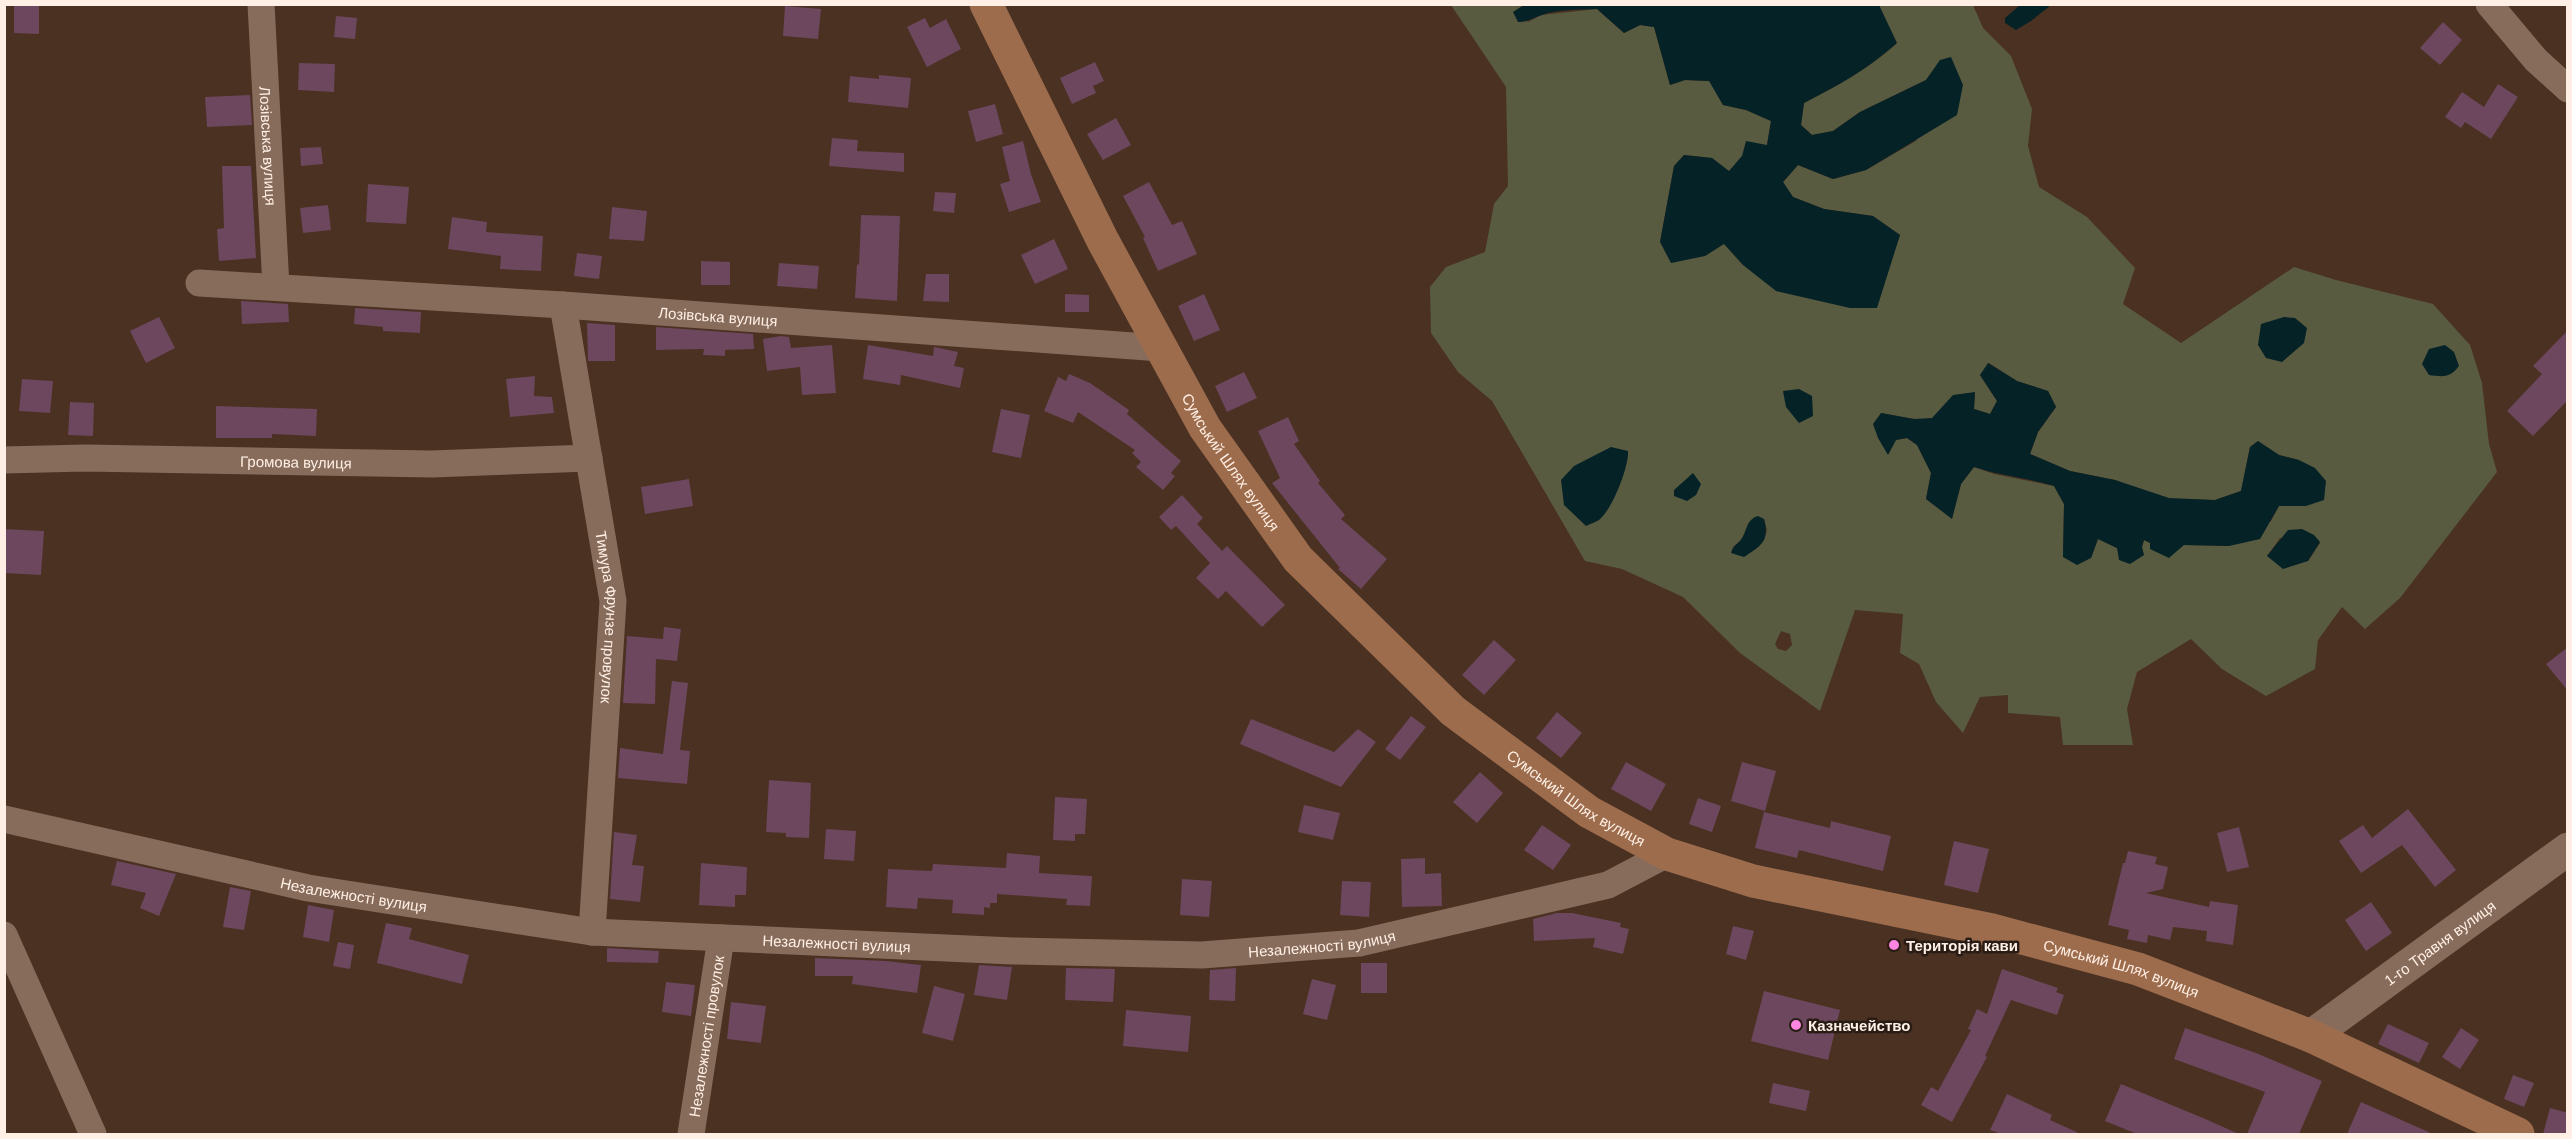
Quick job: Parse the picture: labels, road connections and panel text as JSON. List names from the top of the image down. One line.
{"streets":{"main road":["Сумський Шлях вулиця"],"street":["Лозівська вулиця","Громова вулиця","Тимура Фрунзе провулок","Незалежності вулиця","1-го Травня вулиця","Незалежності провулок"]},"crossings":[["Лозівська вулиця","Сумський Шлях вулиця"],["Лозівська вулиця","Тимура Фрунзе провулок"],["Громова вулиця","Тимура Фрунзе провулок"],["Сумський Шлях вулиця","Незалежності вулиця"],["Сумський Шлях вулиця","1-го Травня вулиця"],["Тимура Фрунзе провулок","Незалежності вулиця"],["Незалежності вулиця","Незалежності провулок"]],"places":["Територія кави","Казначейство"]}
